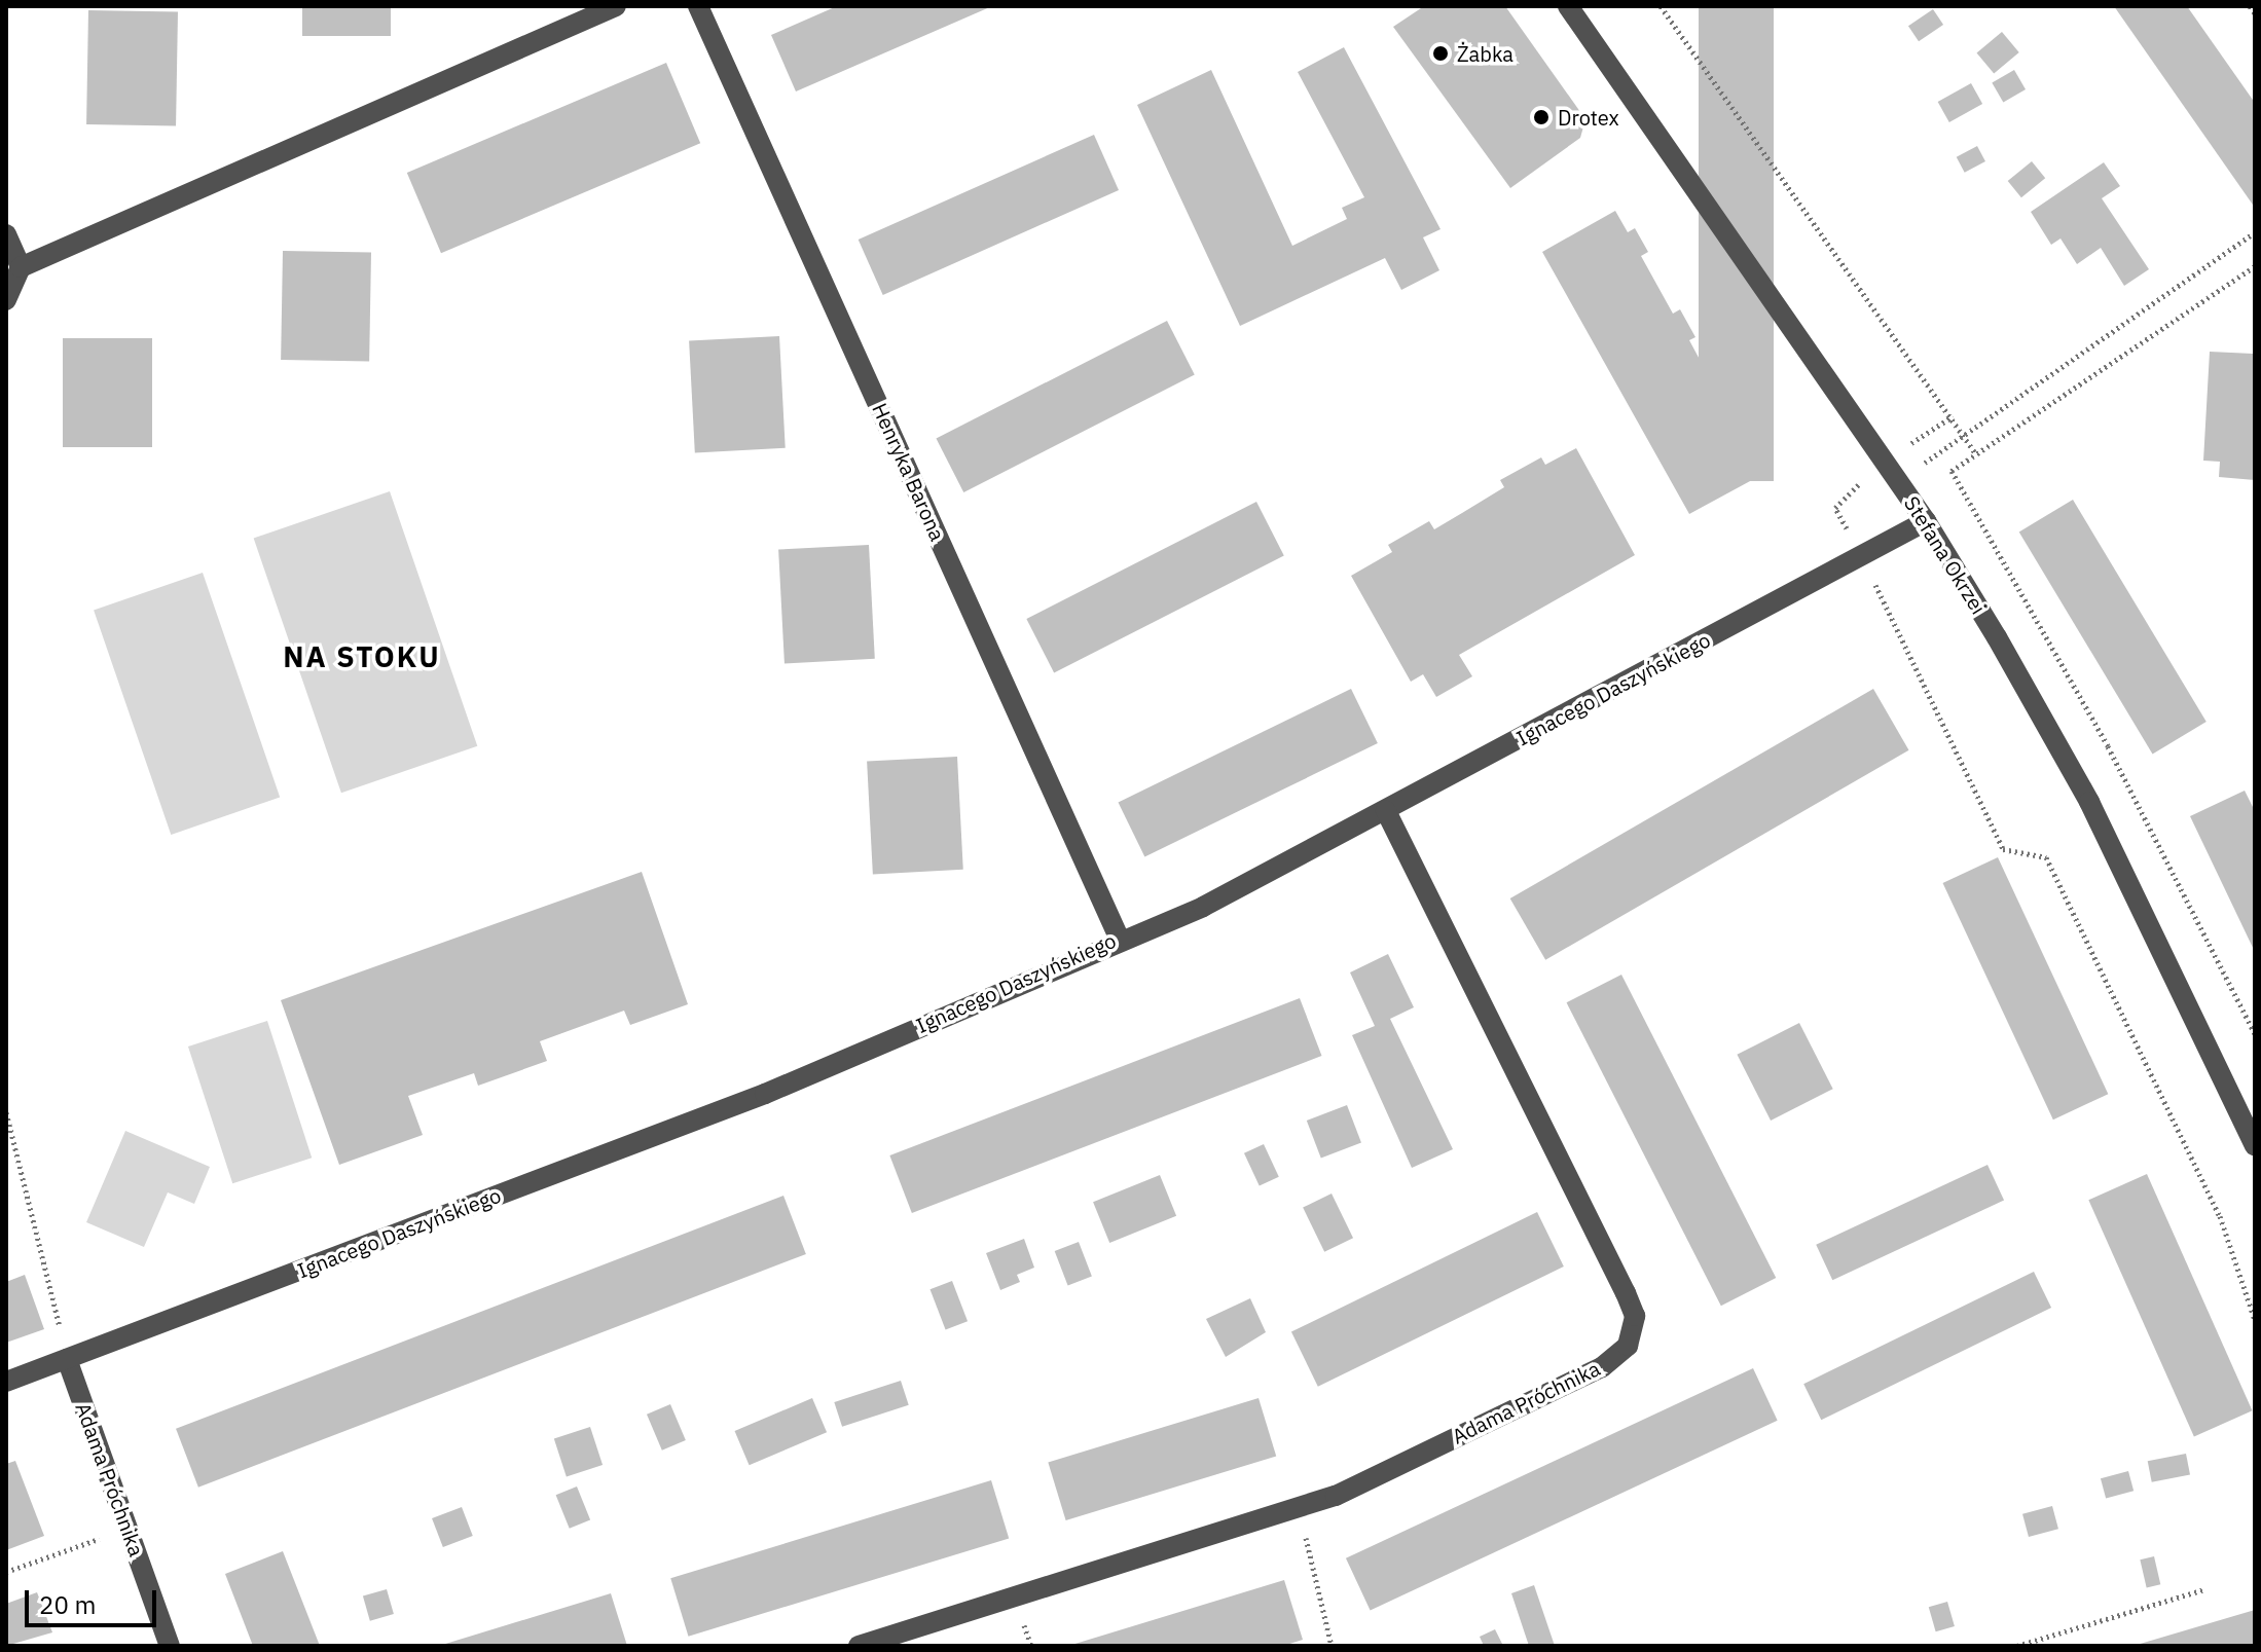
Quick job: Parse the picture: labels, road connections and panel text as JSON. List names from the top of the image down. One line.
{"streets":{"street":["Henryka Barona","Stefana Okrzei","Ignacego Daszyńskiego","Adama Próchnika"]},"crossings":[["Henryka Barona","Ignacego Daszyńskiego"],["Stefana Okrzei","Ignacego Daszyńskiego"],["Ignacego Daszyńskiego","Adama Próchnika"]],"districts":["NA STOKU"],"places":["Żabka","Drotex"],"scale_bar":"20 m"}
